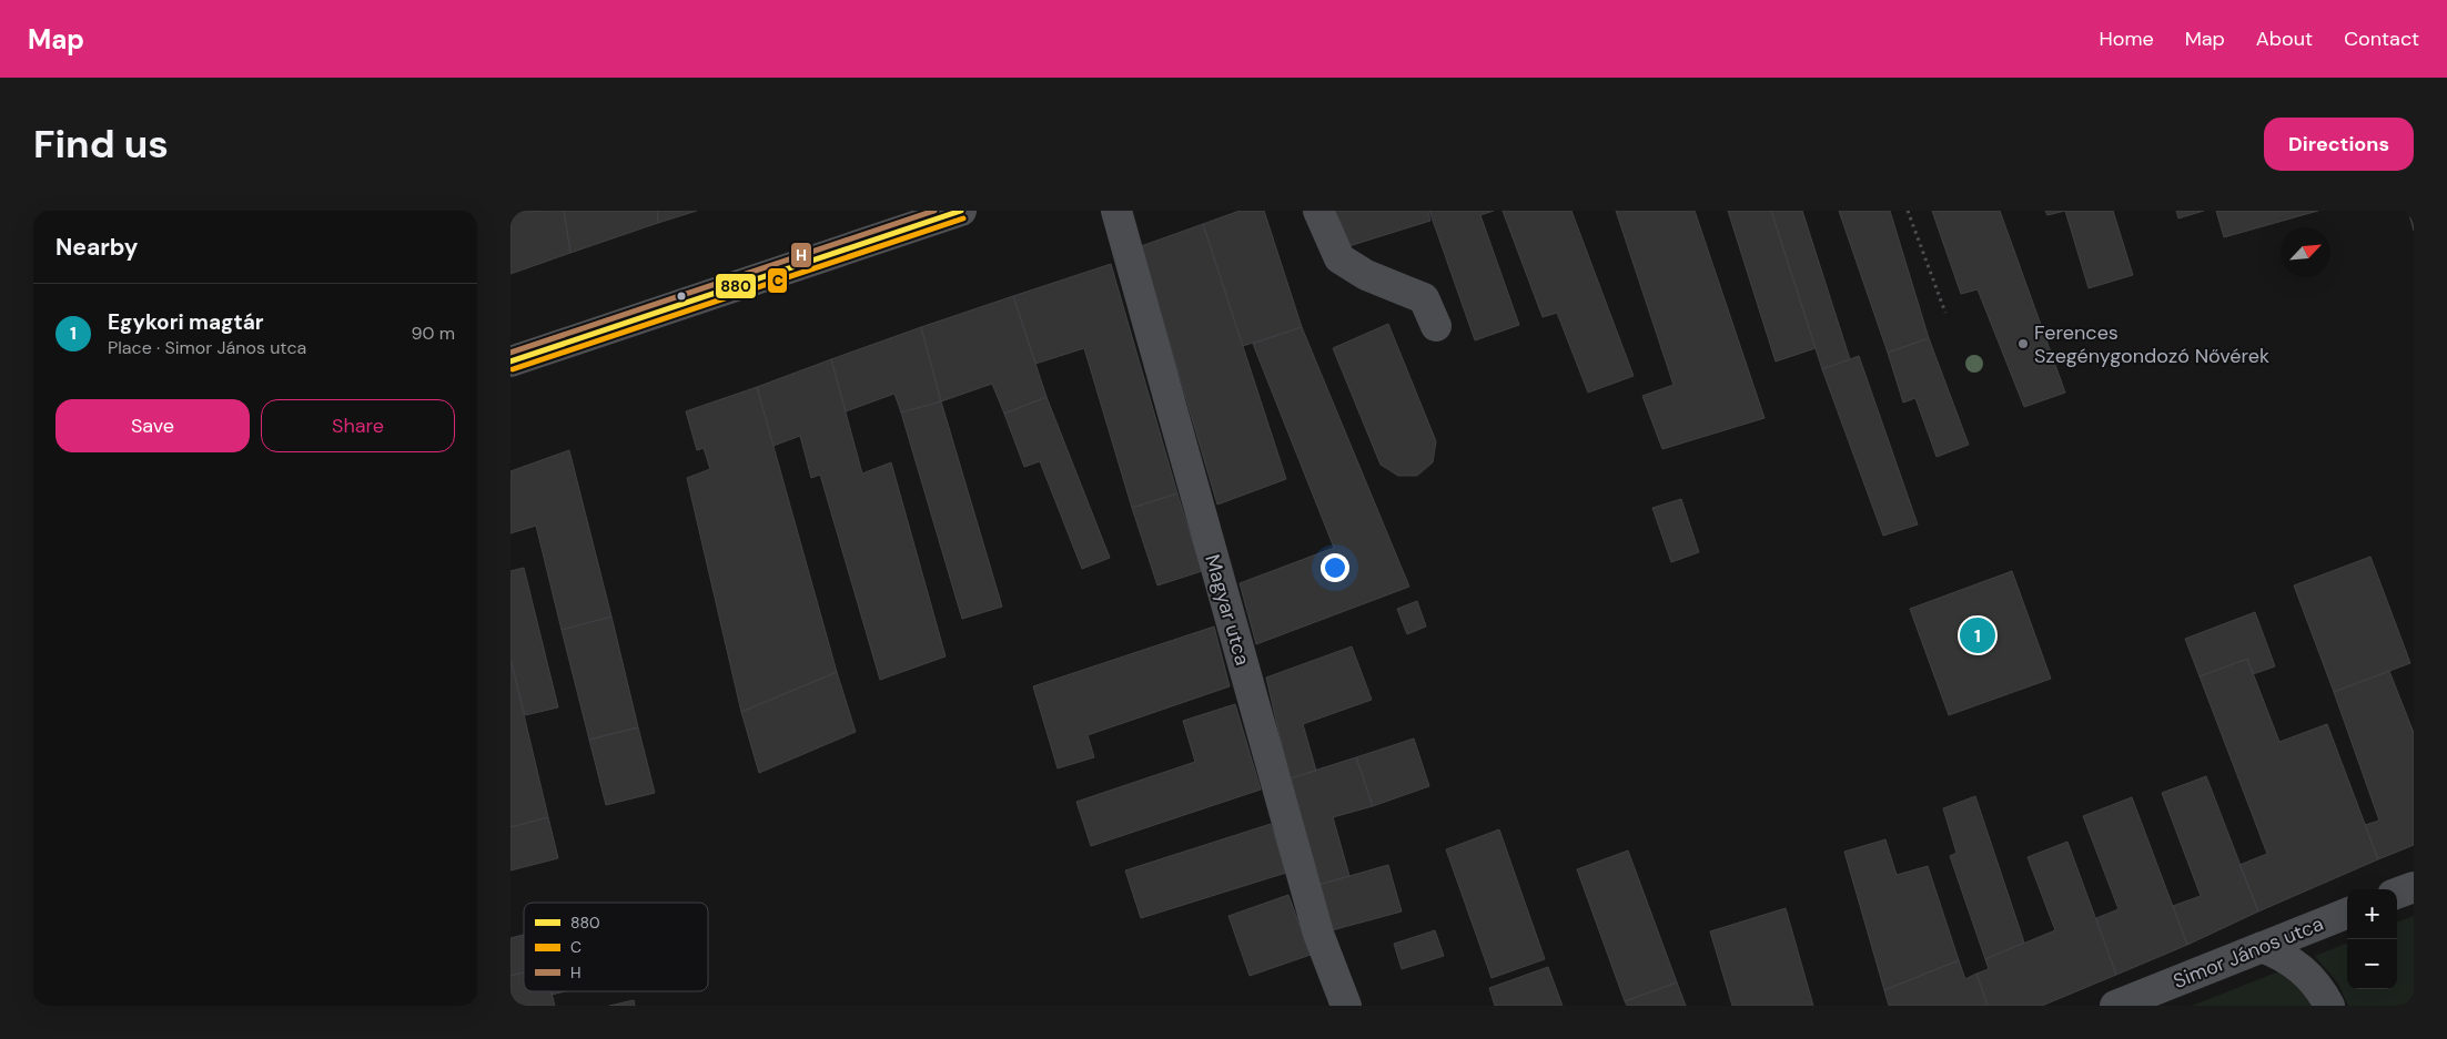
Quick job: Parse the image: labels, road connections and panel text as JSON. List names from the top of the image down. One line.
{"streets":{"street":["Magyar utca","Simor János utca"]},"places":["Ferences Szegénygondozó Nővérek"],"lines":["transit line 880","transit line H","transit line C"],"legend":["880","C","H"],"north":"top right","page":{"header":"Map","nav":["Home","Map","About","Contact"],"buttons":["Directions",["Save","Share"]],"title":"Find us","heading":"Nearby","list":[{"mark":"1","name":"Egykori magtár","note":"Place · Simor János utca","value":"90 m"}],"pins":"1","map_buttons":["+","−"]}}
